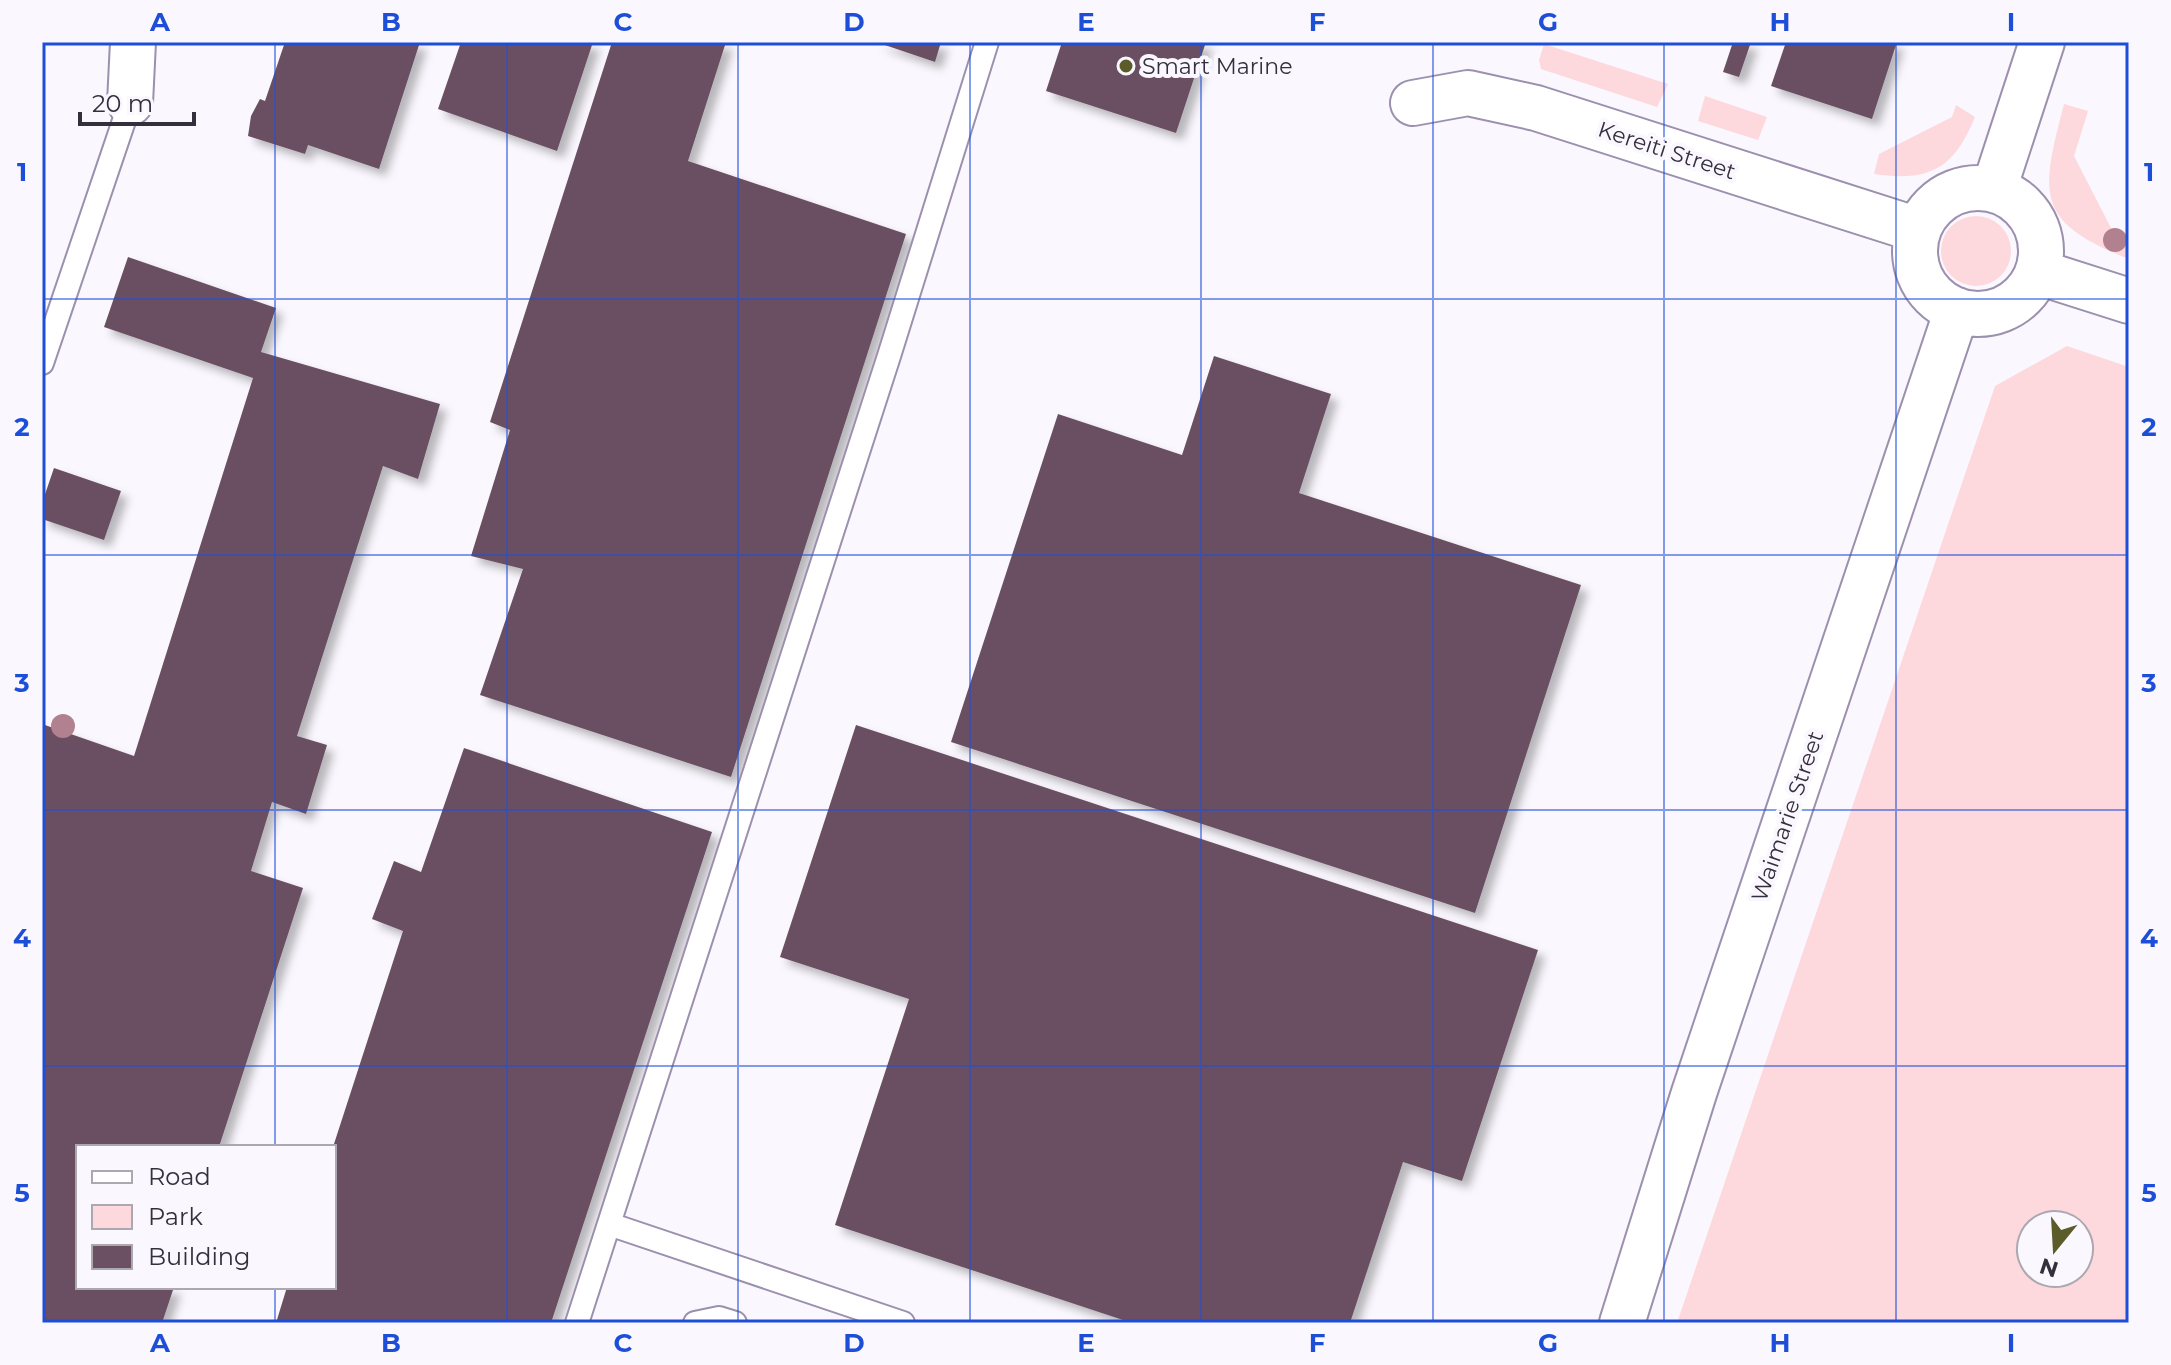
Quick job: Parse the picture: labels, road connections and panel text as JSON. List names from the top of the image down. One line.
{"streets":{"street":["Kereiti Street","Waimarie Street"]},"crossings":[["Kereiti Street","Waimarie Street"]],"places":["Smart Marine"],"legend":["Road","Park","Building"],"scale_bar":"20 m","north":"bottom","grid":{"columns":["A","B","C","D","E","F","G","H","I"],"rows":["1","2","3","4","5"]}}
